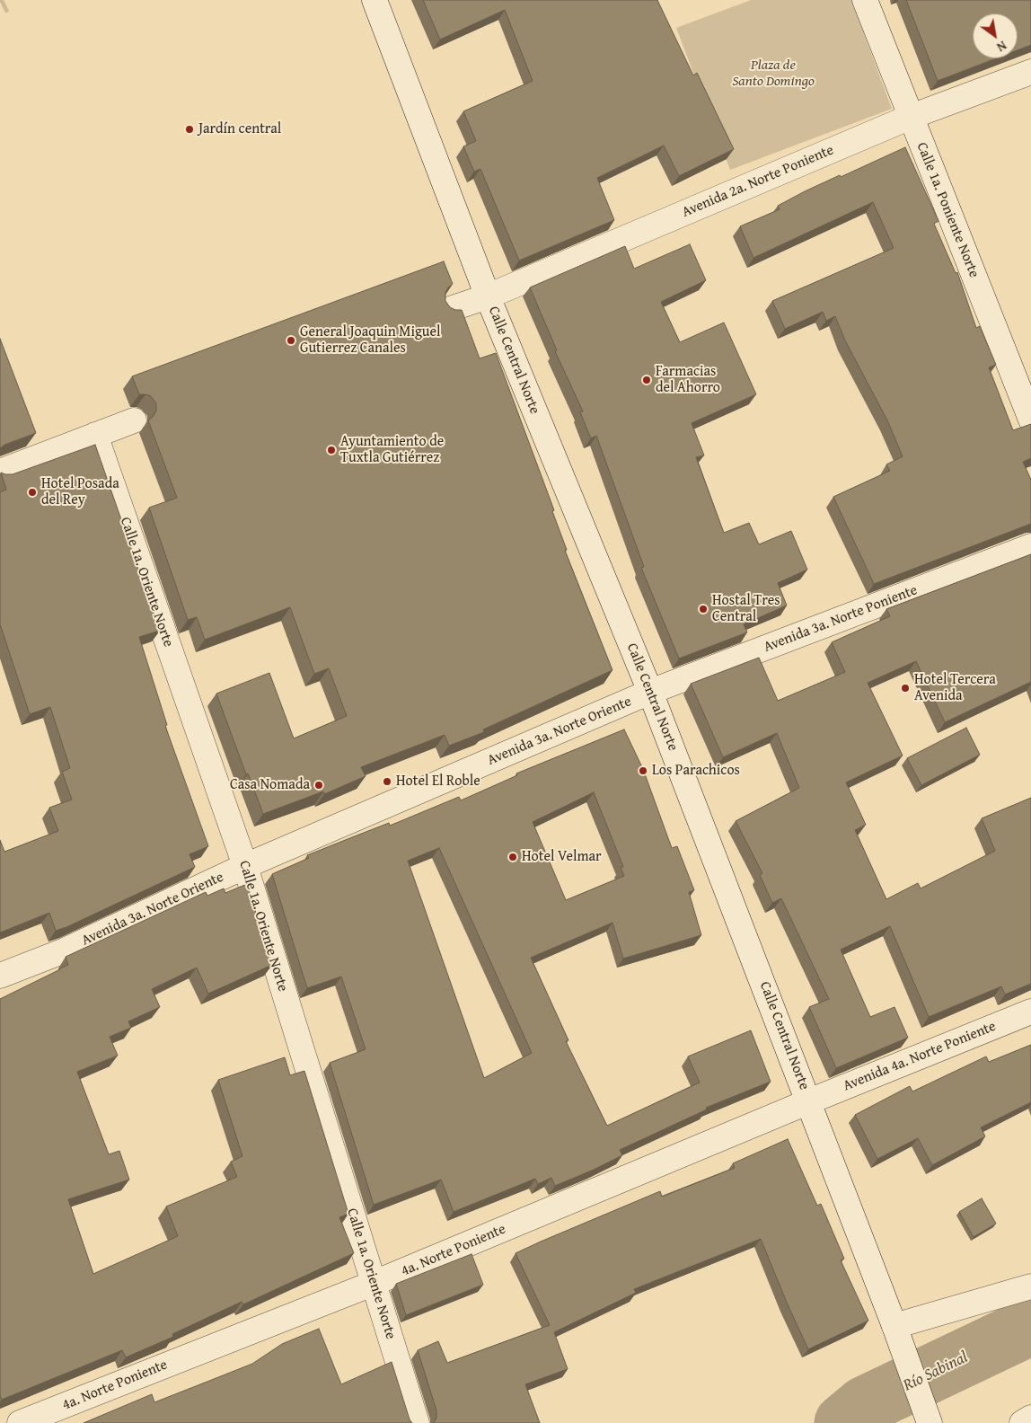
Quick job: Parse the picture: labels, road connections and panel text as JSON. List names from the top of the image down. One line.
{"streets":{"street":["Avenida 2a. Norte Poniente","Calle 1a. Poniente Norte","Calle Central Norte","Calle 1a. Oriente Norte","Avenida 3a. Norte Poniente","Avenida 3a. Norte Oriente","Avenida 4a. Norte Poniente","4a. Norte Poniente"]},"crossings":[["Avenida 2a. Norte Poniente","Calle 1a. Poniente Norte"],["Avenida 2a. Norte Poniente","Calle Central Norte"],["Calle Central Norte","Avenida 3a. Norte Poniente"],["Calle Central Norte","Avenida 3a. Norte Oriente"],["Calle Central Norte","Avenida 4a. Norte Poniente"],["Calle Central Norte","4a. Norte Poniente"],["Calle 1a. Oriente Norte","Avenida 3a. Norte Oriente"],["Calle 1a. Oriente Norte","4a. Norte Poniente"],["Avenida 3a. Norte Poniente","Avenida 3a. Norte Oriente"],["Avenida 4a. Norte Poniente","4a. Norte Poniente"]],"water":["Río Sabinal"],"parks":["Plaza de Santo Domingo"],"places":["Jardín central","General Joaquin Miguel Gutierrez Canales","Farmacias del Ahorro","Ayuntamiento de Tuxtla Gutiérrez","Hotel Posada del Rey","Hostal Tres Central","Hotel Tercera Avenida","Los Parachicos","Hotel El Roble","Casa Nomada","Hotel Velmar"],"north":"bottom right"}
